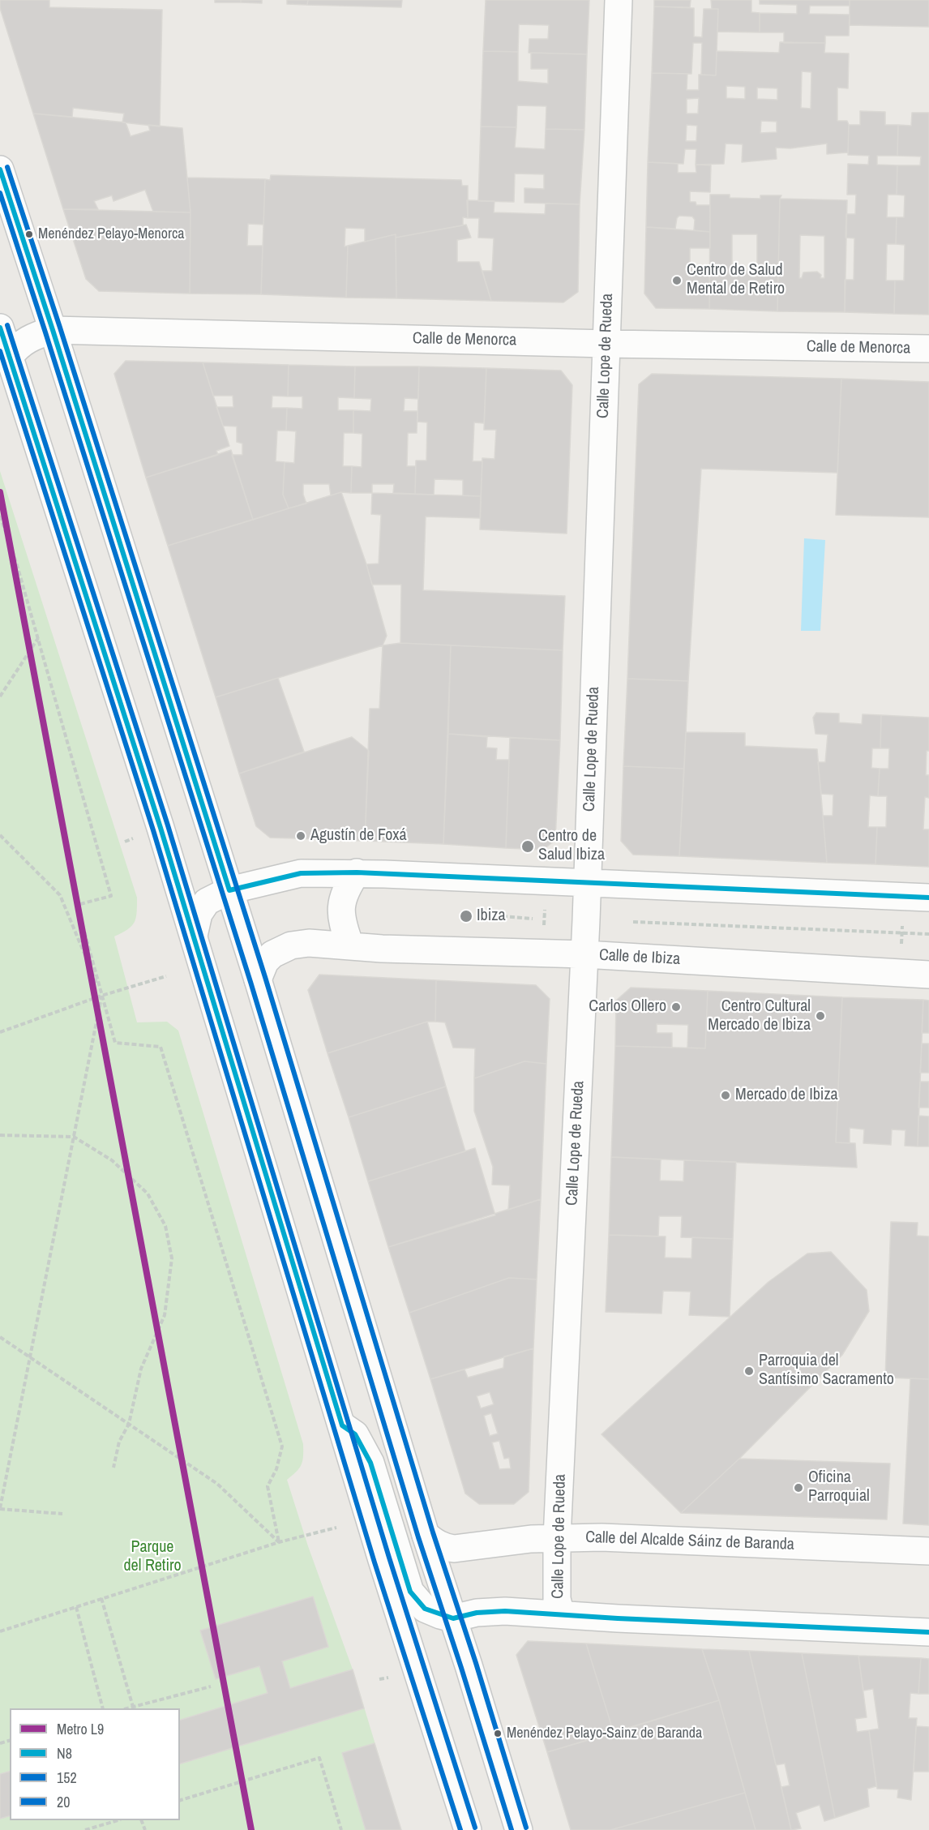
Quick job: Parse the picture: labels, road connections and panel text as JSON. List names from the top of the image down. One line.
{"streets":{"street":["Calle de Menorca","Calle Lope de Rueda","Calle de Ibiza","Calle del Alcalde Sáinz de Baranda"]},"crossings":[["Calle de Menorca","Calle Lope de Rueda"],["Calle Lope de Rueda","Calle de Ibiza"],["Calle Lope de Rueda","Calle del Alcalde Sáinz de Baranda"]],"parks":["Parque del Retiro"],"places":["Menéndez Pelayo-Menorca","Centro de Salud Mental de Retiro","Agustín de Foxá","Centro de Salud Ibiza","Ibiza","Carlos Ollero","Centro Cultural Mercado de Ibiza","Mercado de Ibiza","Parroquia del Santísimo Sacramento","Oficina Parroquial","Menéndez Pelayo-Sainz de Baranda"],"lines":["transit line 20","transit line N8","transit line 152","metro line L9"],"legend":["Metro L9","N8","152","20"]}
